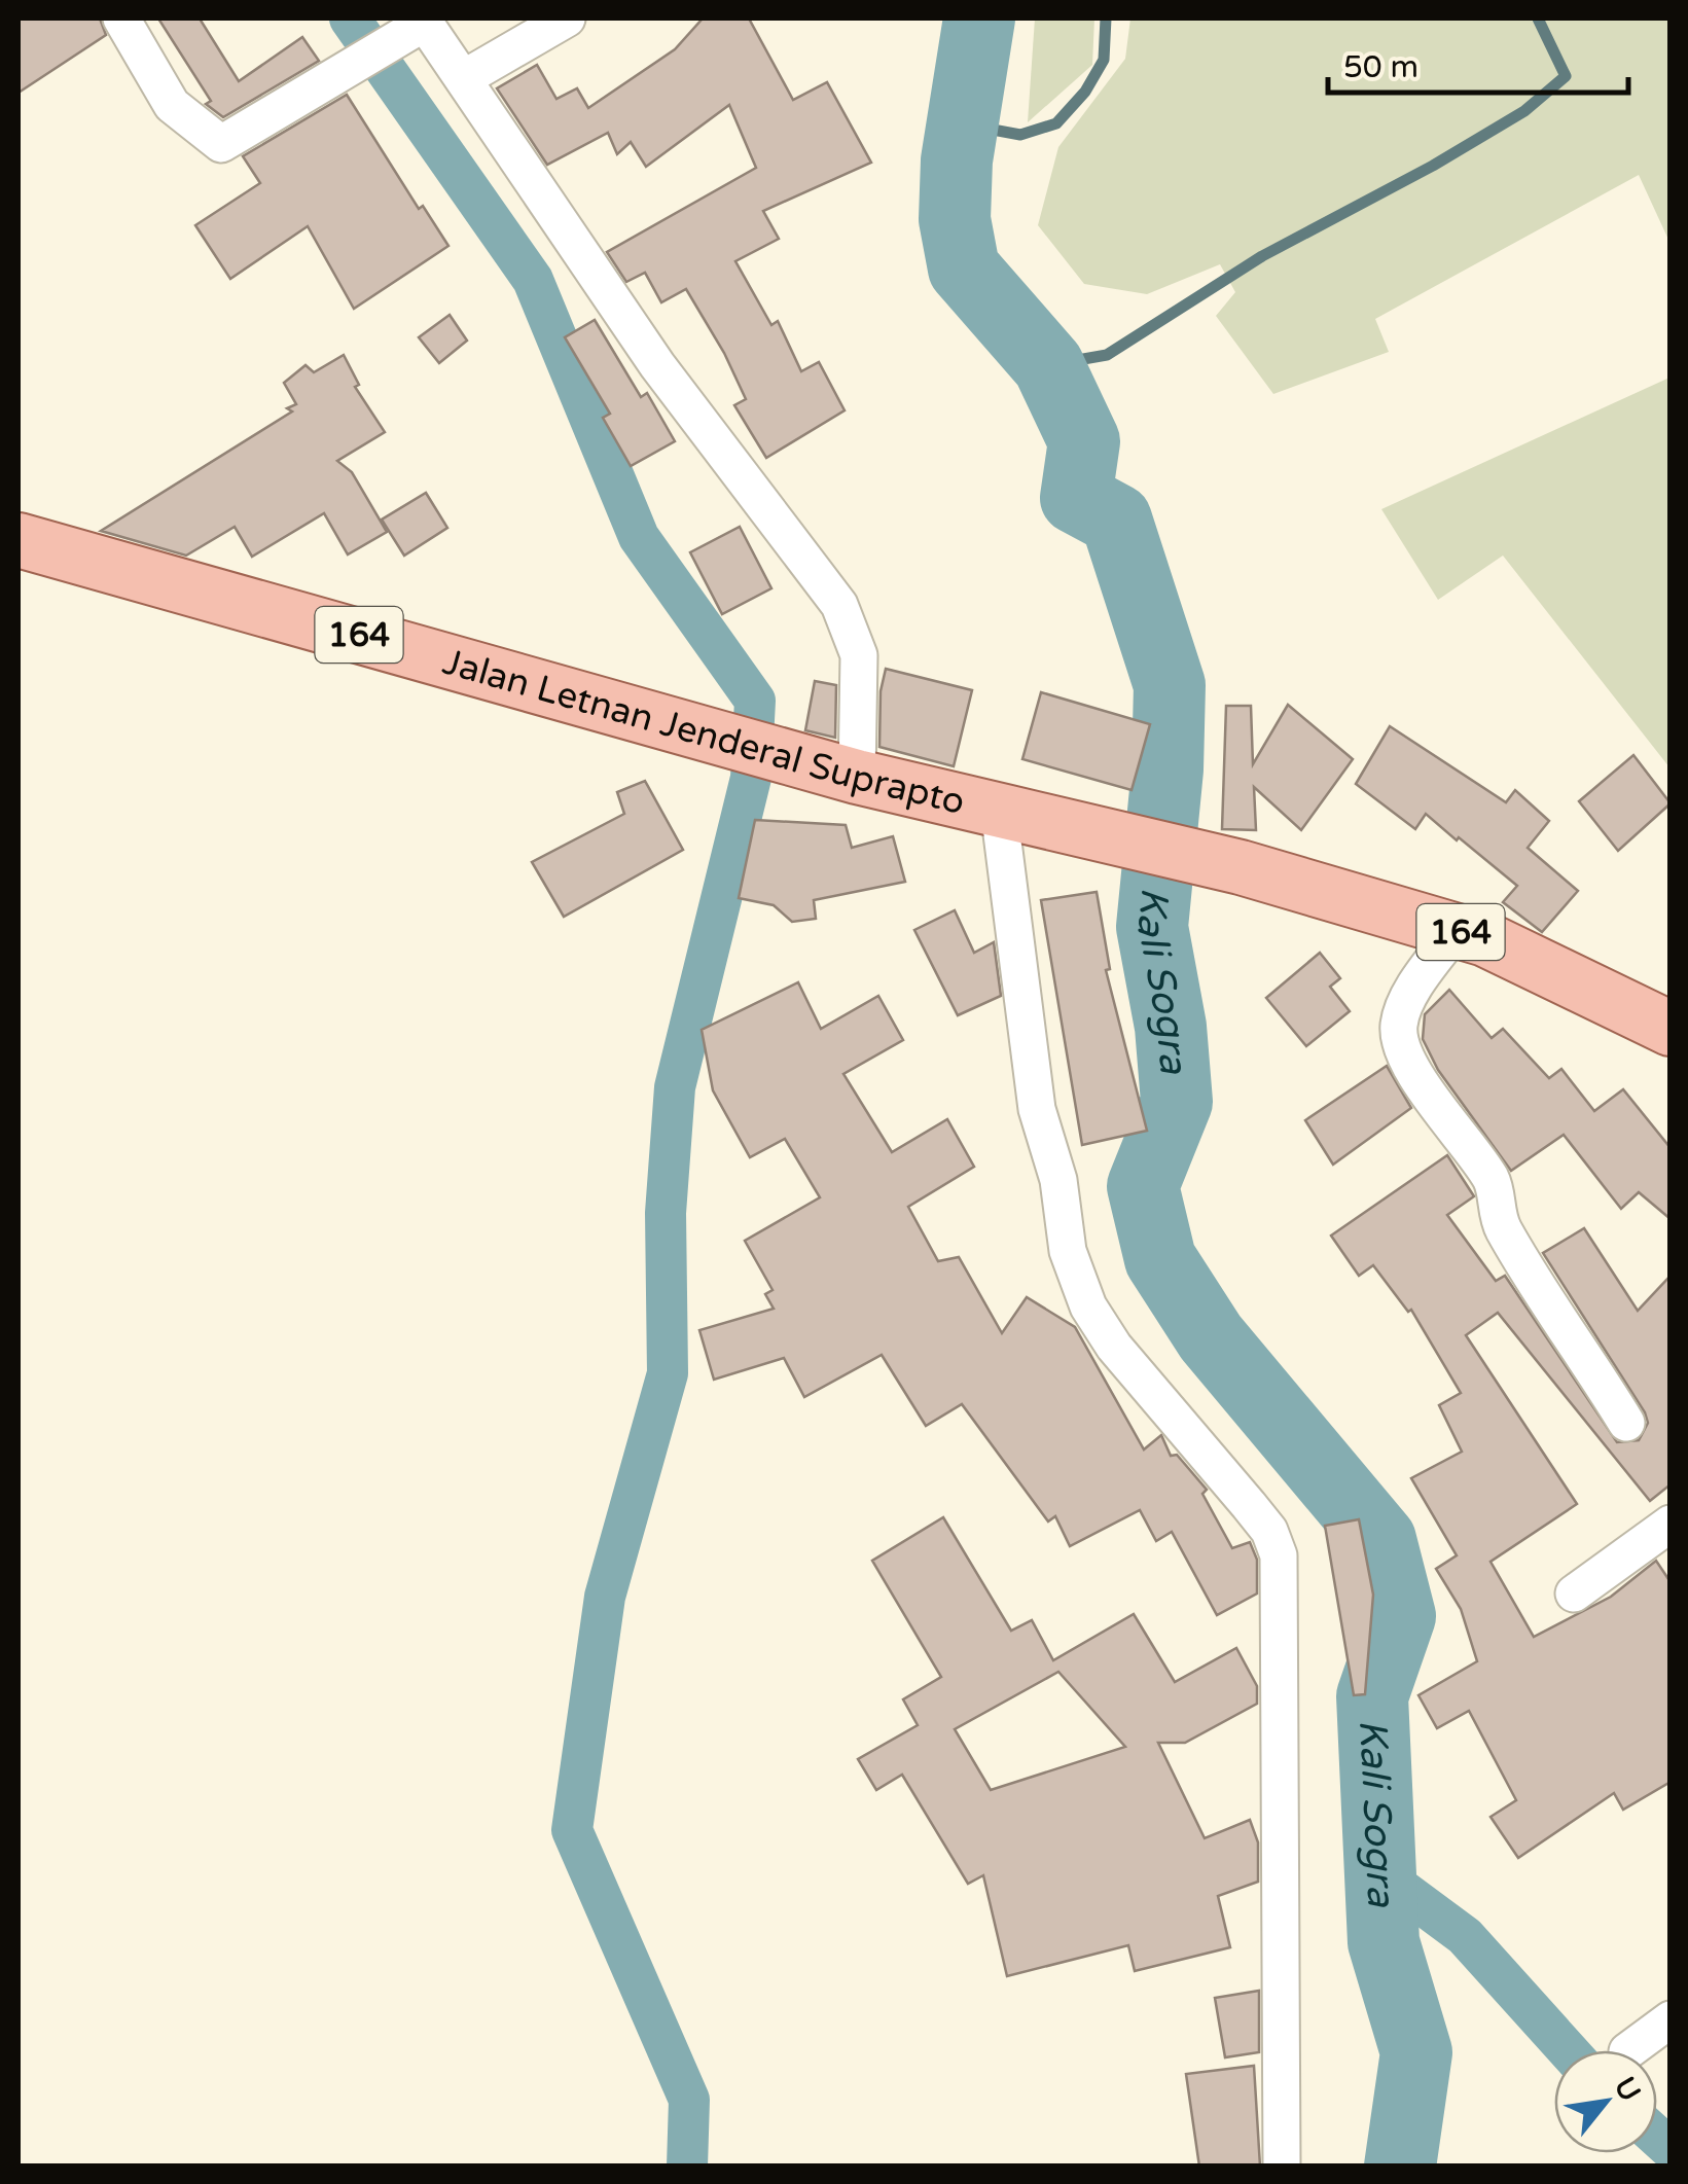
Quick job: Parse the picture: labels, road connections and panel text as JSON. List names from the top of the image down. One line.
{"streets":{"main road":["164","Jalan Letnan Jenderal Suprapto"]},"crossings":[["164","Jalan Letnan Jenderal Suprapto"]],"water":["Kali Sogra"],"scale_bar":"50 m","north":"top right"}
